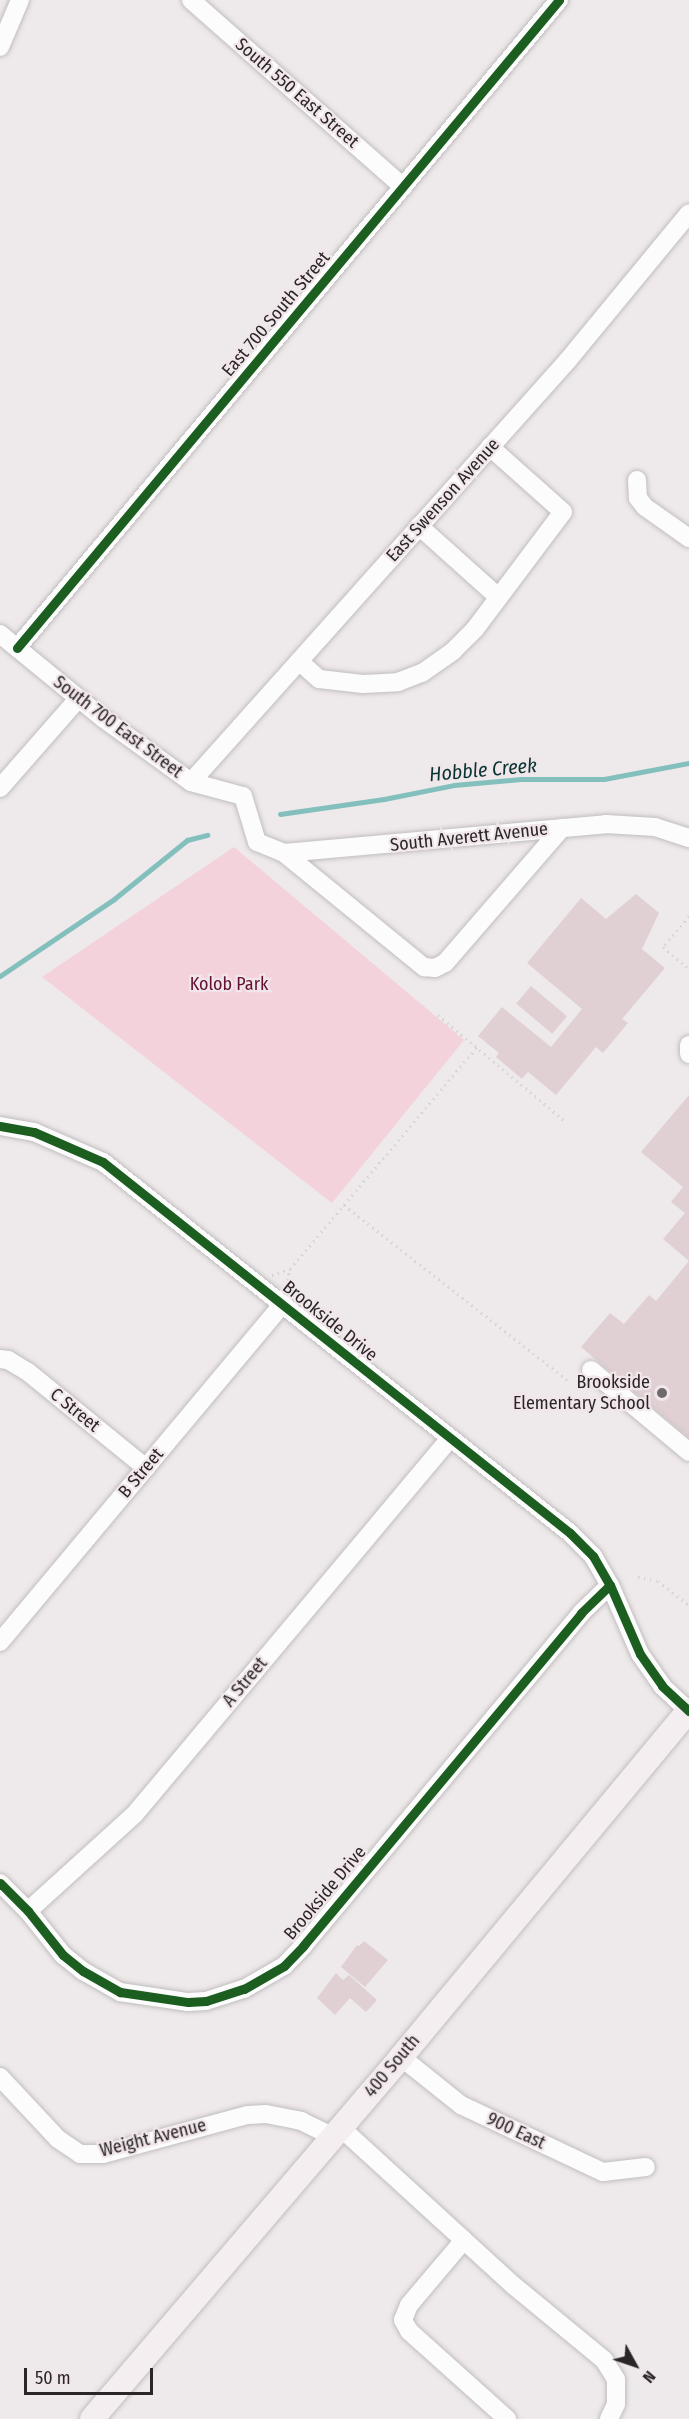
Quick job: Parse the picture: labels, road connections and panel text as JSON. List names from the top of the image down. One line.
{"streets":{"main road":["400 South"],"street":["South 550 East Street","East 700 South Street","East Swenson Avenue","South 700 East Street","South Averett Avenue","Brookside Drive","C Street","B Street","A Street","900 East","Weight Avenue"]},"crossings":[["South 550 East Street","East 700 South Street"],["East 700 South Street","South 700 East Street"],["East Swenson Avenue","South 700 East Street"],["South 700 East Street","South Averett Avenue"],["Brookside Drive","B Street"],["Brookside Drive","A Street"],["Brookside Drive","400 South"],["C Street","B Street"],["400 South","900 East"],["400 South","Weight Avenue"]],"water":["Hobble Creek"],"parks":["Kolob Park"],"places":["Brookside Elementary School"],"scale_bar":"50 m","north":"bottom right"}
